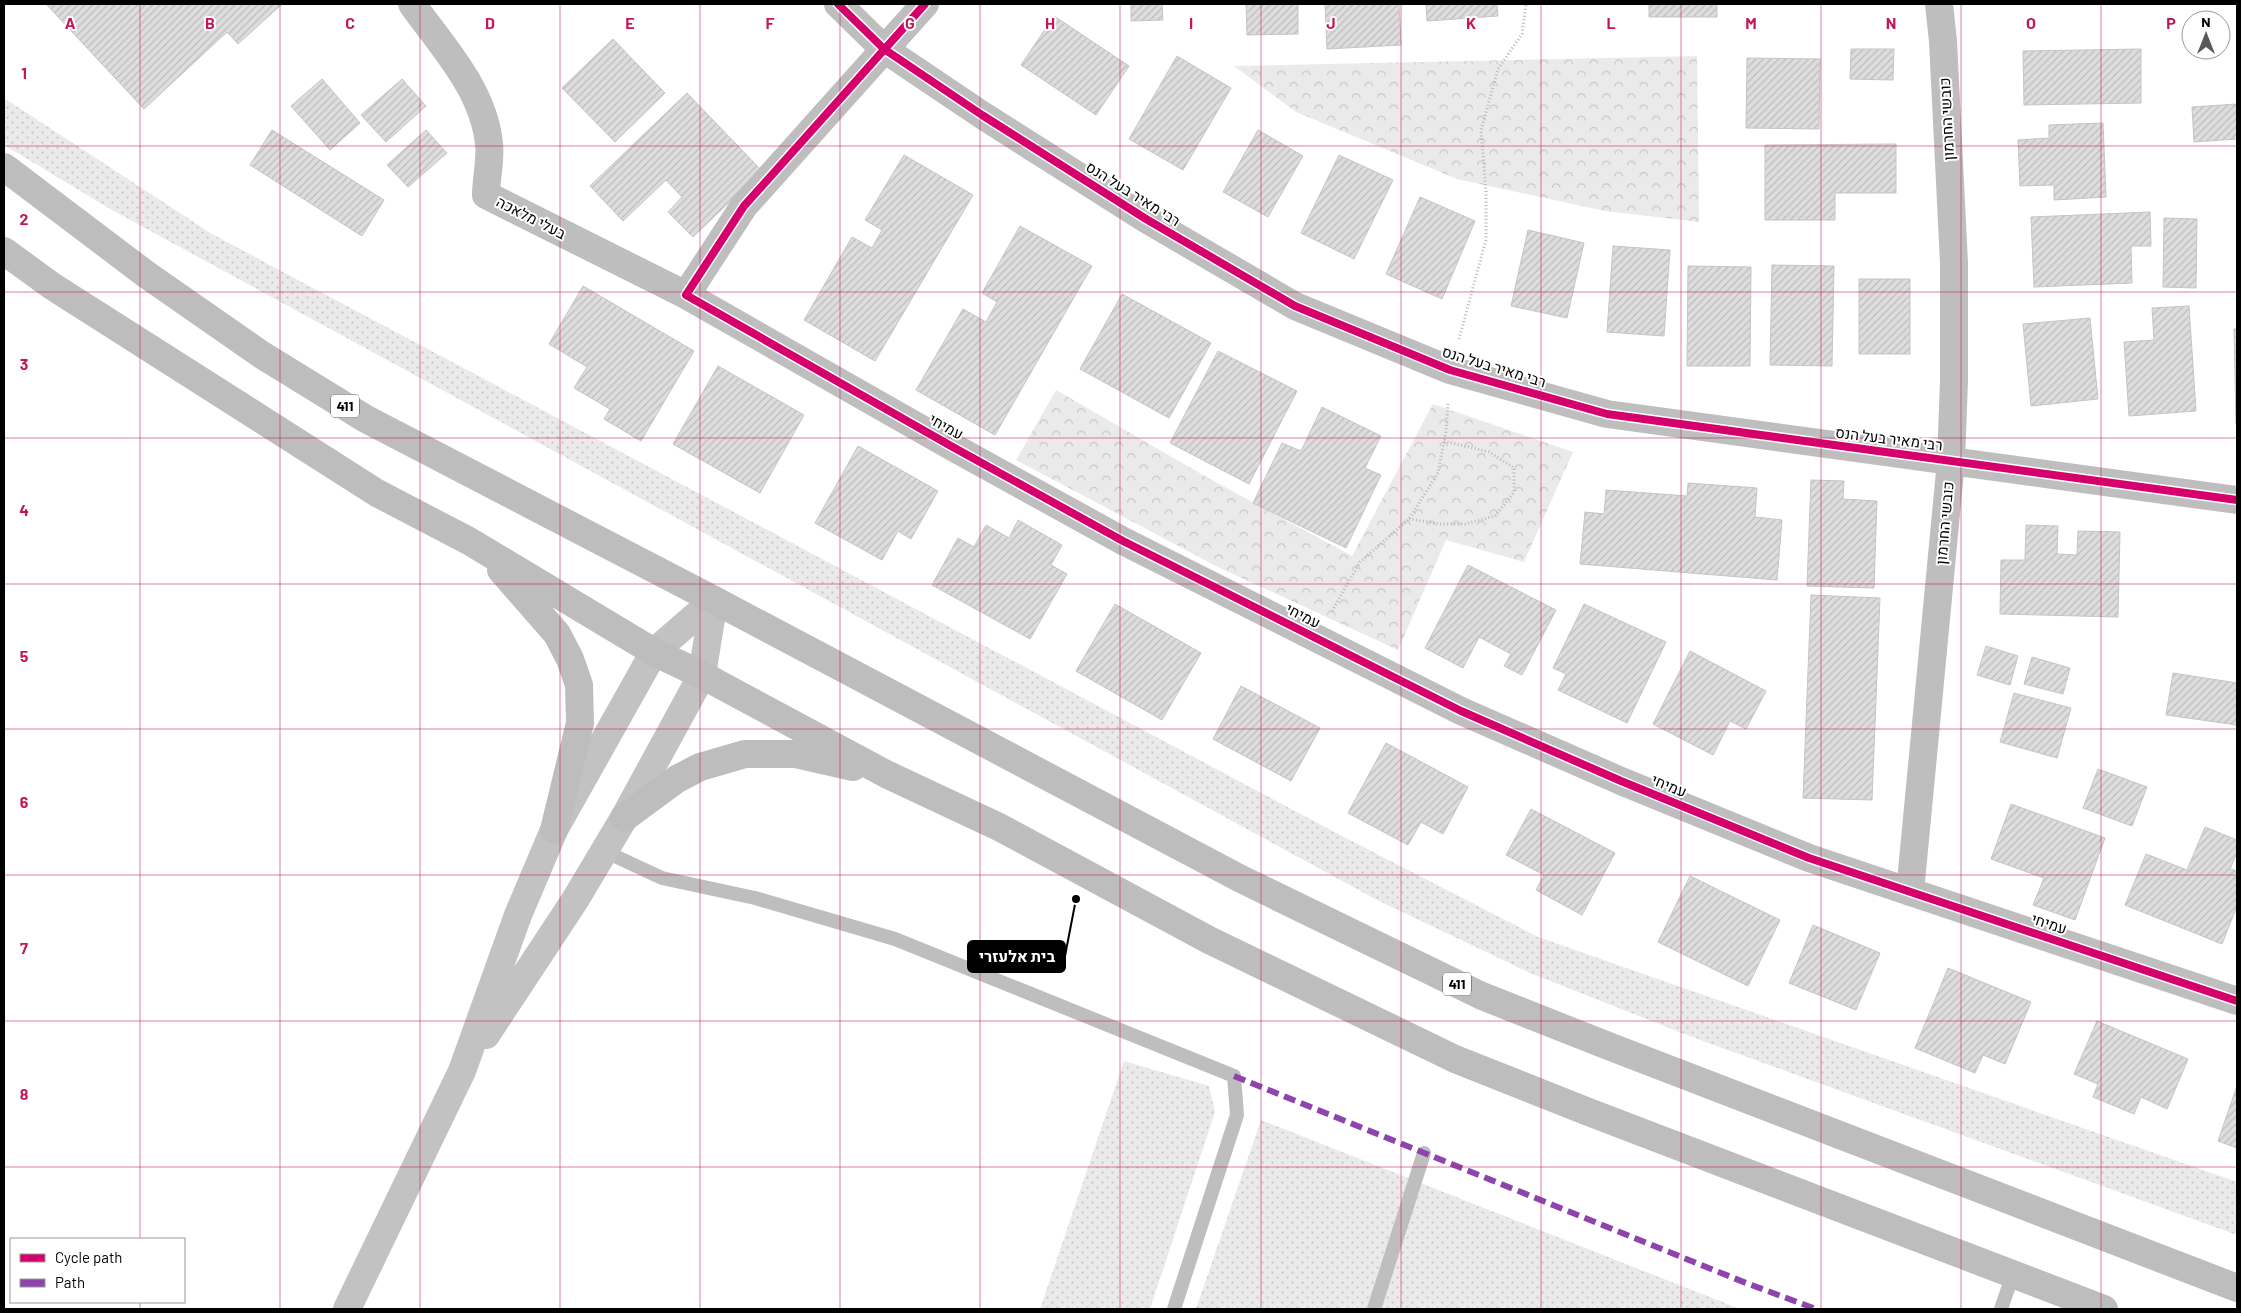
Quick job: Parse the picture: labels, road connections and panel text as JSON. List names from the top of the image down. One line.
{"streets":{"main road":["411"],"street":["כובשי החרמון","רבי מאיר בעל הנס","בעלי מלאכה","עמיחי"]},"crossings":[["כובשי החרמון","רבי מאיר בעל הנס"],["כובשי החרמון","עמיחי"],["בעלי מלאכה","עמיחי"]],"places":["בית אלעזרי"],"legend":["Cycle path","Path"],"north":"top","grid":{"columns":["A","B","C","D","E","F","G","H","I","J","K","L","M","N","O","P"],"rows":["1","2","3","4","5","6","7","8"]}}
